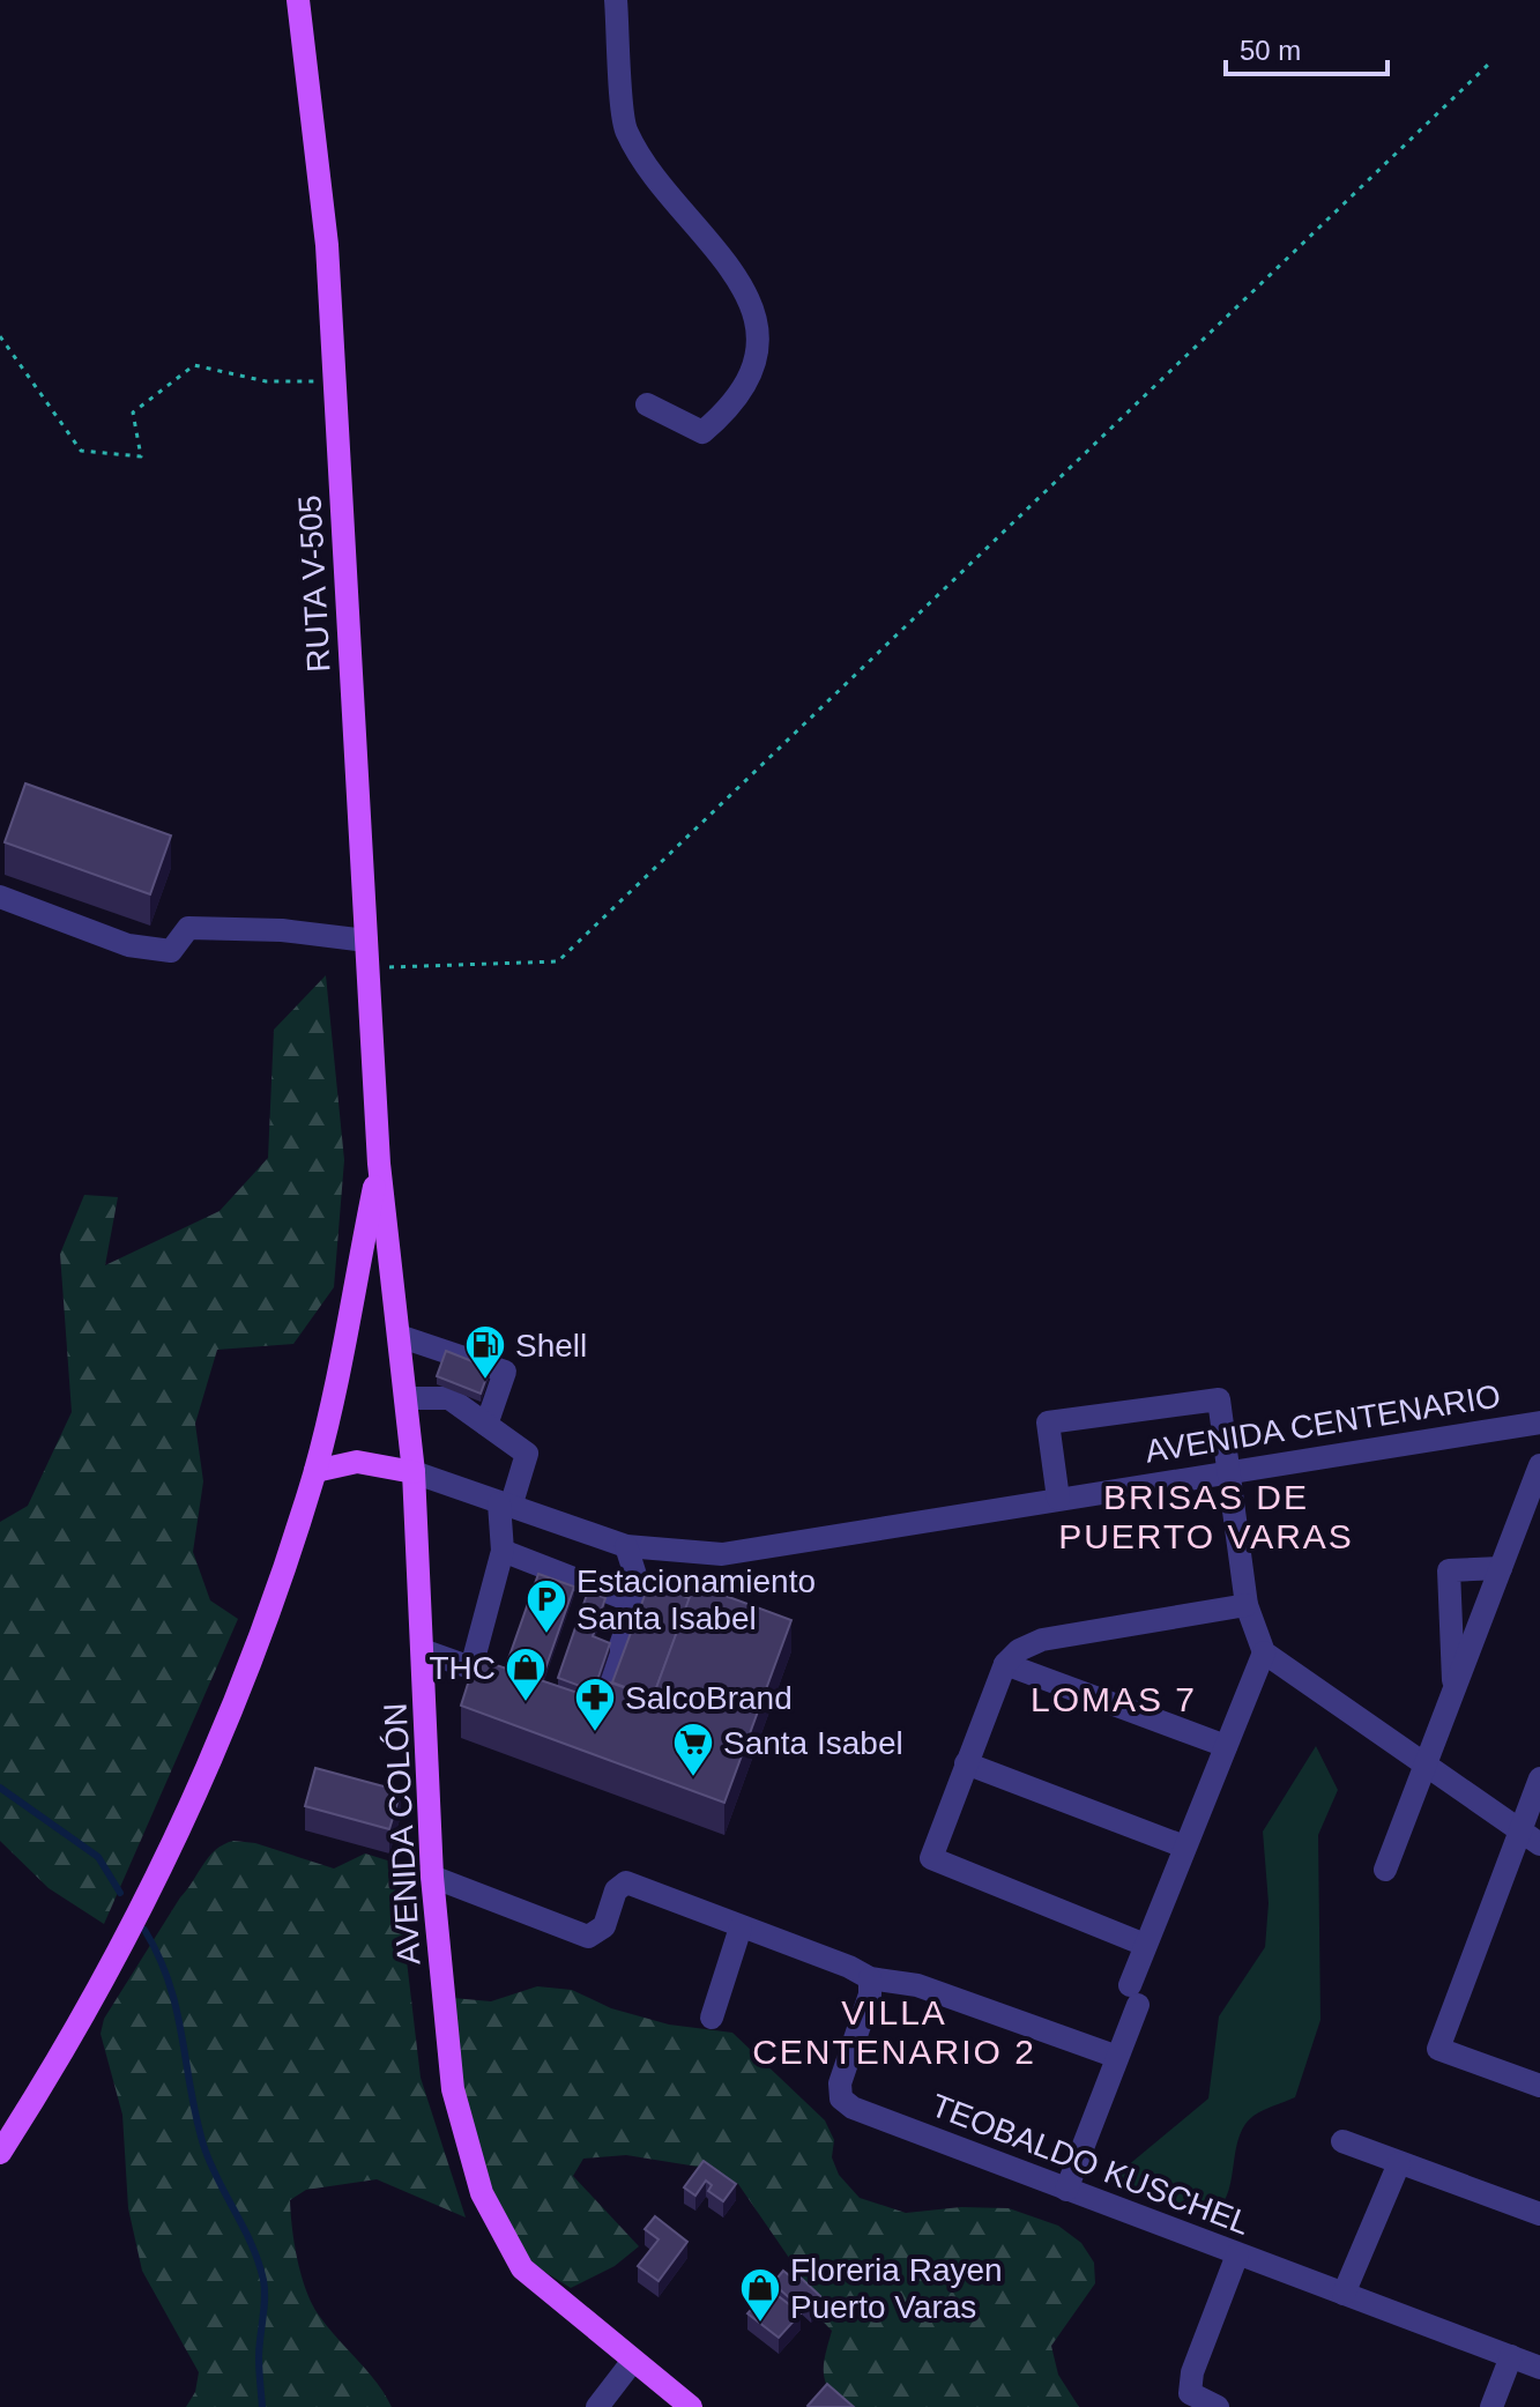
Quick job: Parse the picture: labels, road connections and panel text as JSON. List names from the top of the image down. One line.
{"streets":{"main road":["RUTA V-505","AVENIDA COLÓN"],"street":["AVENIDA CENTENARIO","TEOBALDO KUSCHEL"]},"crossings":[["RUTA V-505","AVENIDA COLÓN"],["AVENIDA CENTENARIO","AVENIDA COLÓN"]],"districts":["BRISAS DE PUERTO VARAS","LOMAS 7","VILLA CENTENARIO 2"],"places":{"fuel station":["Shell"],"parking":["Estacionamiento Santa Isabel"],"shop":["THC","Floreria Rayen Puerto Varas"],"pharmacy":["SalcoBrand"],"supermarket":["Santa Isabel"]},"scale_bar":"50 m"}
